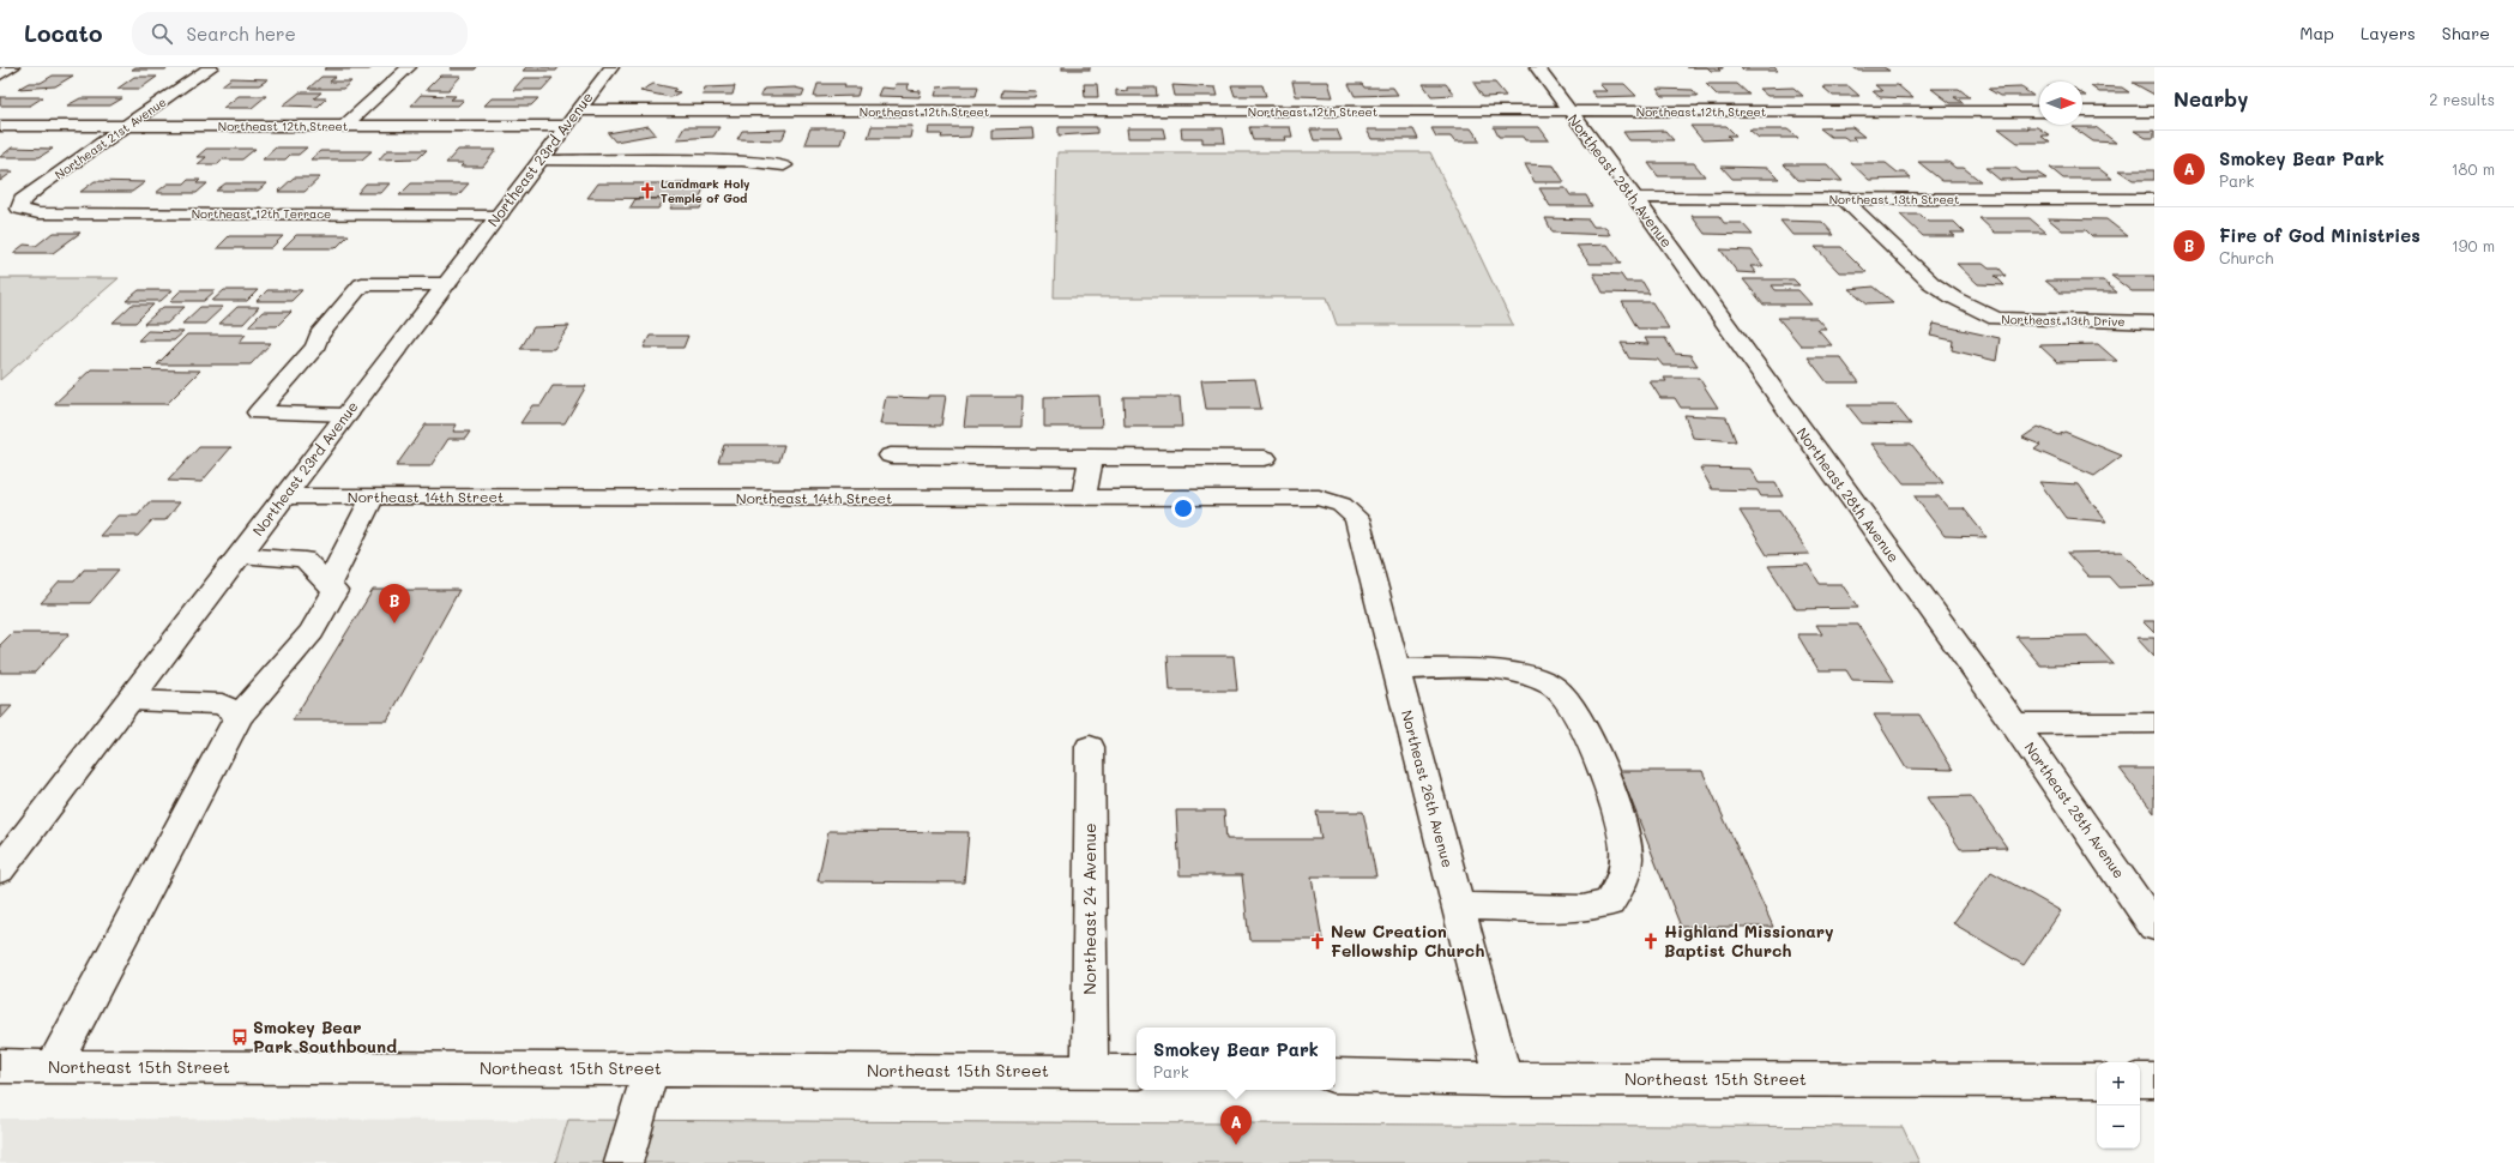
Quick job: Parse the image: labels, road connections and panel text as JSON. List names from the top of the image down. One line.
{"streets":{"street":["Northeast 12th Street","Northeast 21st Avenue","Northeast 23rd Avenue","Northeast 28th Avenue","Northeast 13th Street","Northeast 12th Terrace","Northeast 13th Drive","Northeast 14th Street","Northeast 26th Avenue","Northeast 24 Avenue","Northeast 15th Street"]},"crossings":[["Northeast 12th Street","Northeast 21st Avenue"],["Northeast 12th Street","Northeast 23rd Avenue"],["Northeast 12th Street","Northeast 28th Avenue"],["Northeast 21st Avenue","Northeast 12th Terrace"],["Northeast 23rd Avenue","Northeast 12th Terrace"],["Northeast 23rd Avenue","Northeast 14th Street"],["Northeast 28th Avenue","Northeast 13th Street"],["Northeast 13th Street","Northeast 13th Drive"],["Northeast 14th Street","Northeast 26th Avenue"],["Northeast 26th Avenue","Northeast 15th Street"],["Northeast 24 Avenue","Northeast 15th Street"]],"places":{"church":["Landmark Holy Temple of God","New Creation Fellowship Church","Highland Missionary Baptist Church"],"bus stop":["Smokey Bear Park Southbound"]},"north":"right","page":{"header":"Locato","search":"Search here","nav":["Map","Layers","Share"],"heading":["Nearby","2 results"],"list":[{"mark":"A","name":"Smokey Bear Park","note":"Park","value":"180 m"},{"mark":"B","name":"Fire of God Ministries","note":"Church","value":"190 m"}],"pins":["B","A"],"popup":["Smokey Bear Park","Park"],"map_buttons":["+","−"]}}
